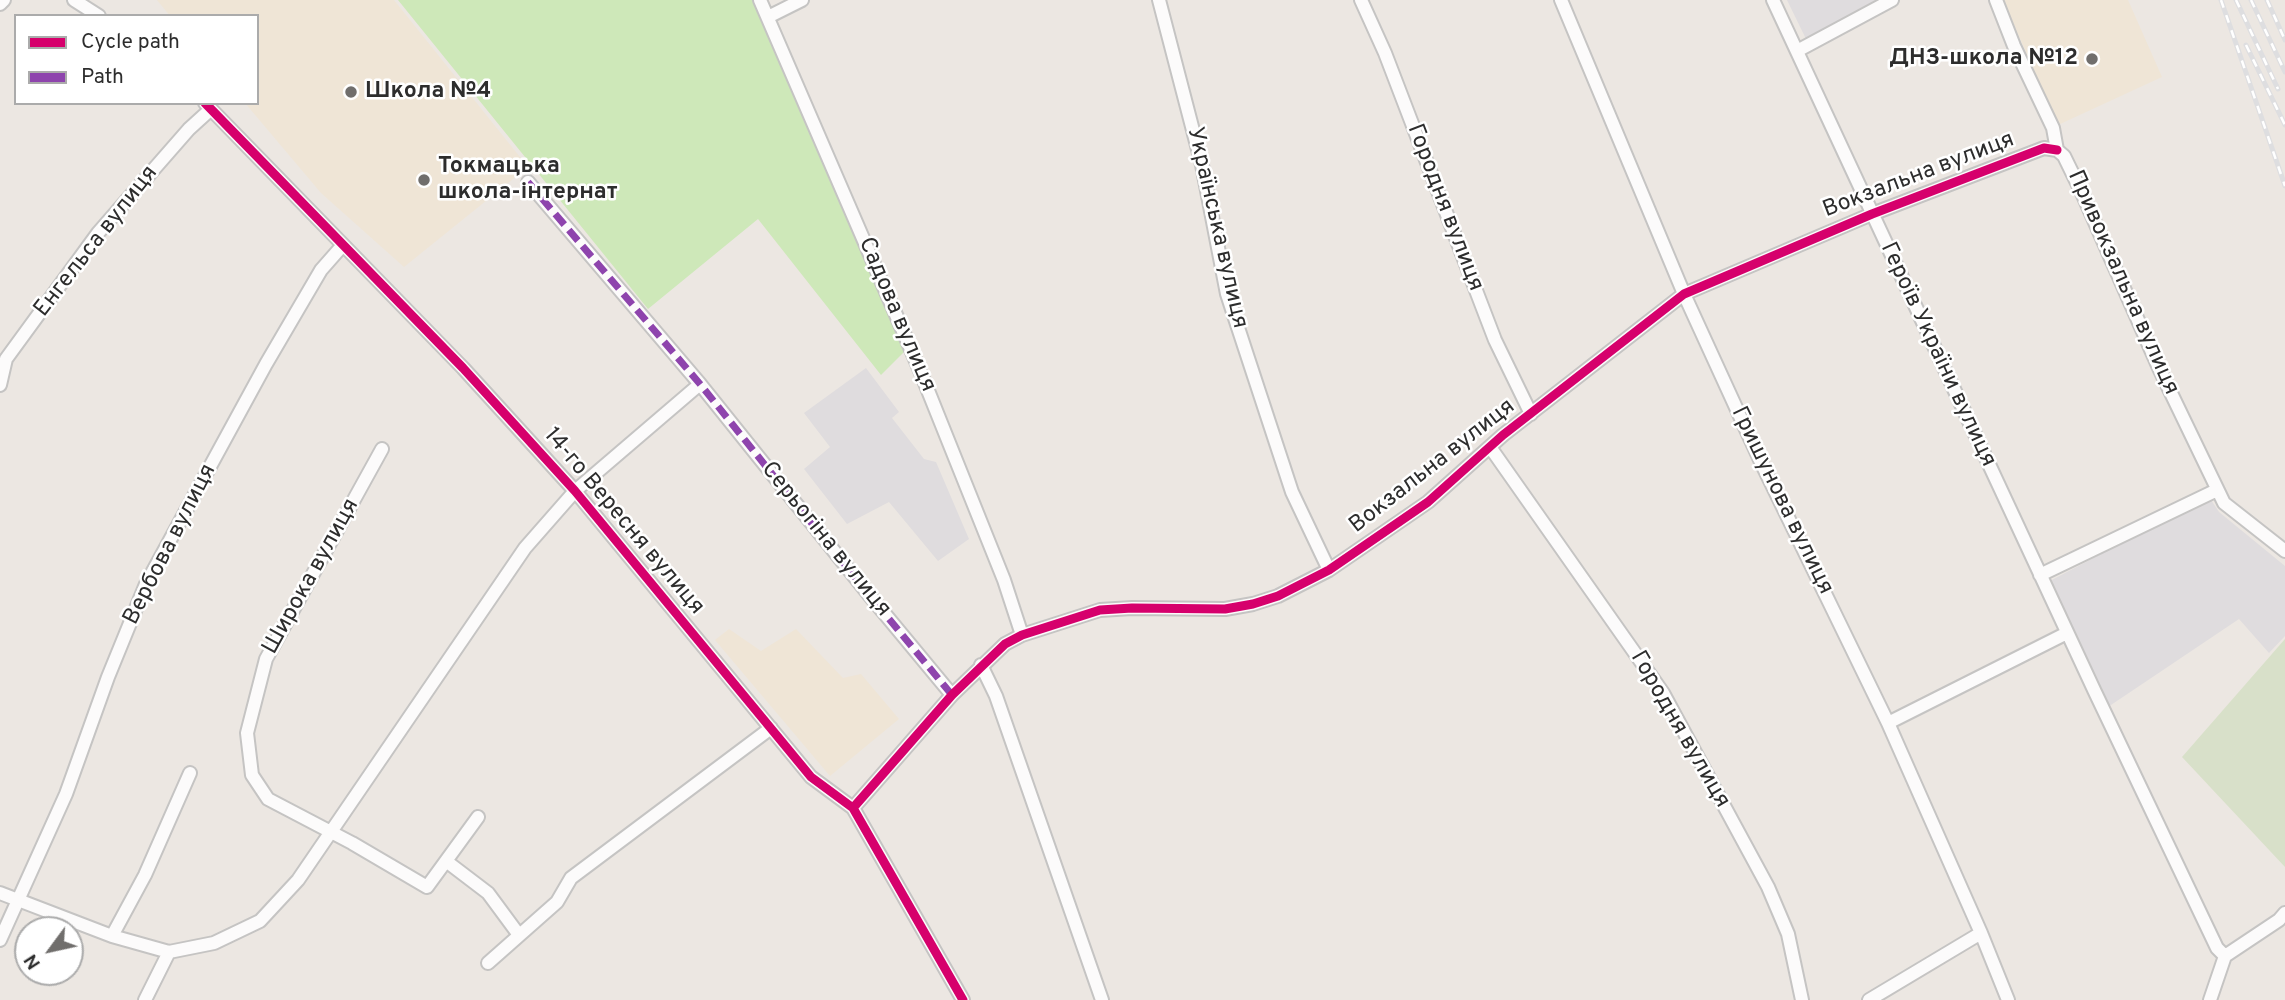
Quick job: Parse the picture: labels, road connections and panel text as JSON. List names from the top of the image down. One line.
{"streets":{"street":["Вокзальна вулиця","Городня вулиця","Українська вулиця","Енгельса вулиця","Привокзальна вулиця","Садова вулиця","Героїв України вулиця","Гришунова вулиця","14-го Вересня вулиця","Серьогіна вулиця","Вербова вулиця","Широка вулиця"]},"crossings":[["Вокзальна вулиця","Городня вулиця"],["Вокзальна вулиця","Українська вулиця"],["Вокзальна вулиця","Привокзальна вулиця"],["Вокзальна вулиця","Садова вулиця"],["Вокзальна вулиця","Героїв України вулиця"],["Вокзальна вулиця","Гришунова вулиця"],["Вокзальна вулиця","14-го Вересня вулиця"],["Вокзальна вулиця","Серьогіна вулиця"],["Енгельса вулиця","14-го Вересня вулиця"],["14-го Вересня вулиця","Вербова вулиця"]],"places":["ДНЗ-школа №12","Школа №4","Токмацька школа-інтернат"],"legend":["Cycle path","Path"],"north":"bottom left"}
